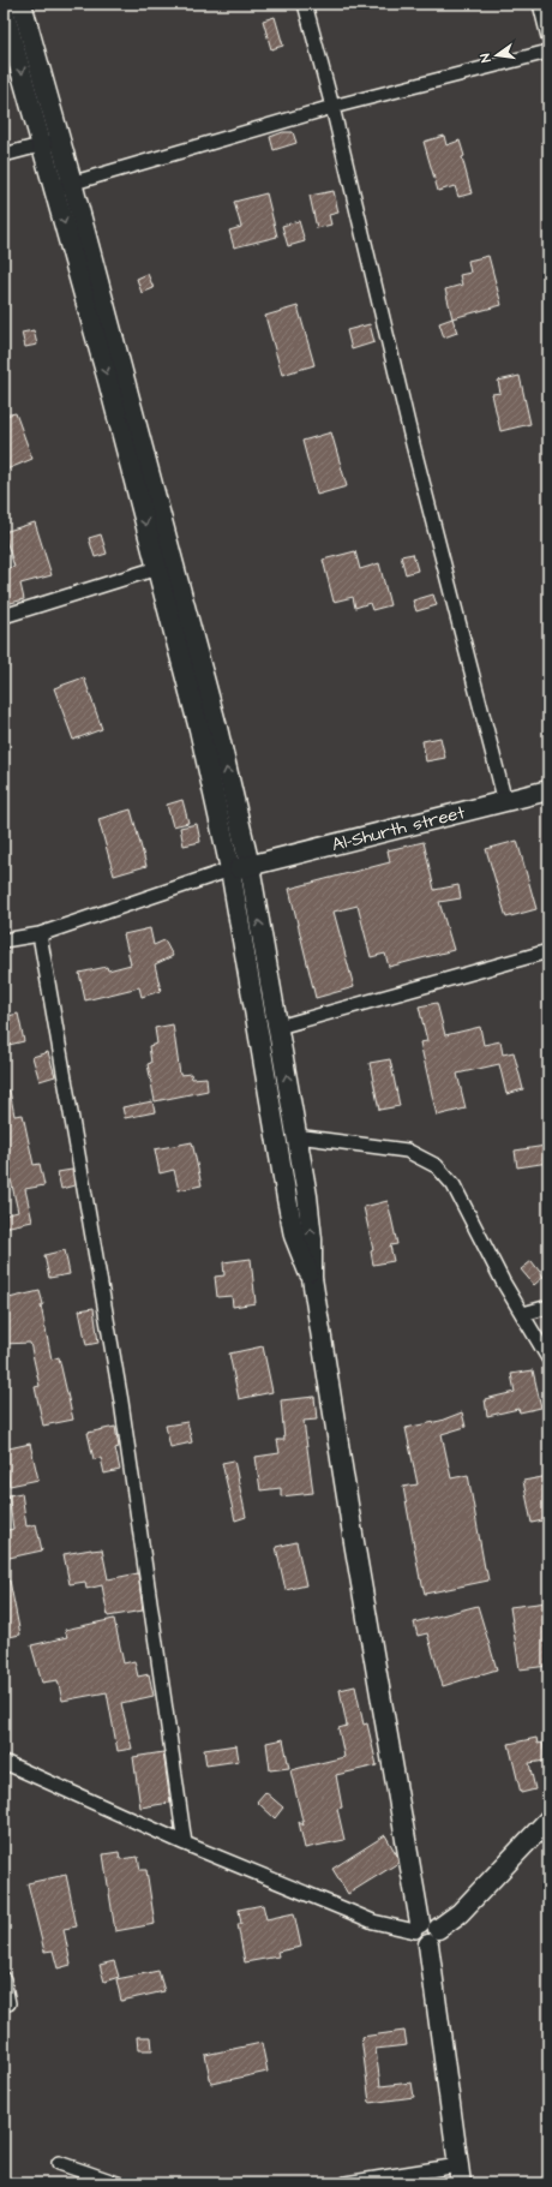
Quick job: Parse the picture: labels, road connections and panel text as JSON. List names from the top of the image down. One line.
{"streets":{"main road":["Al-Shurth street"]},"north":"left"}
